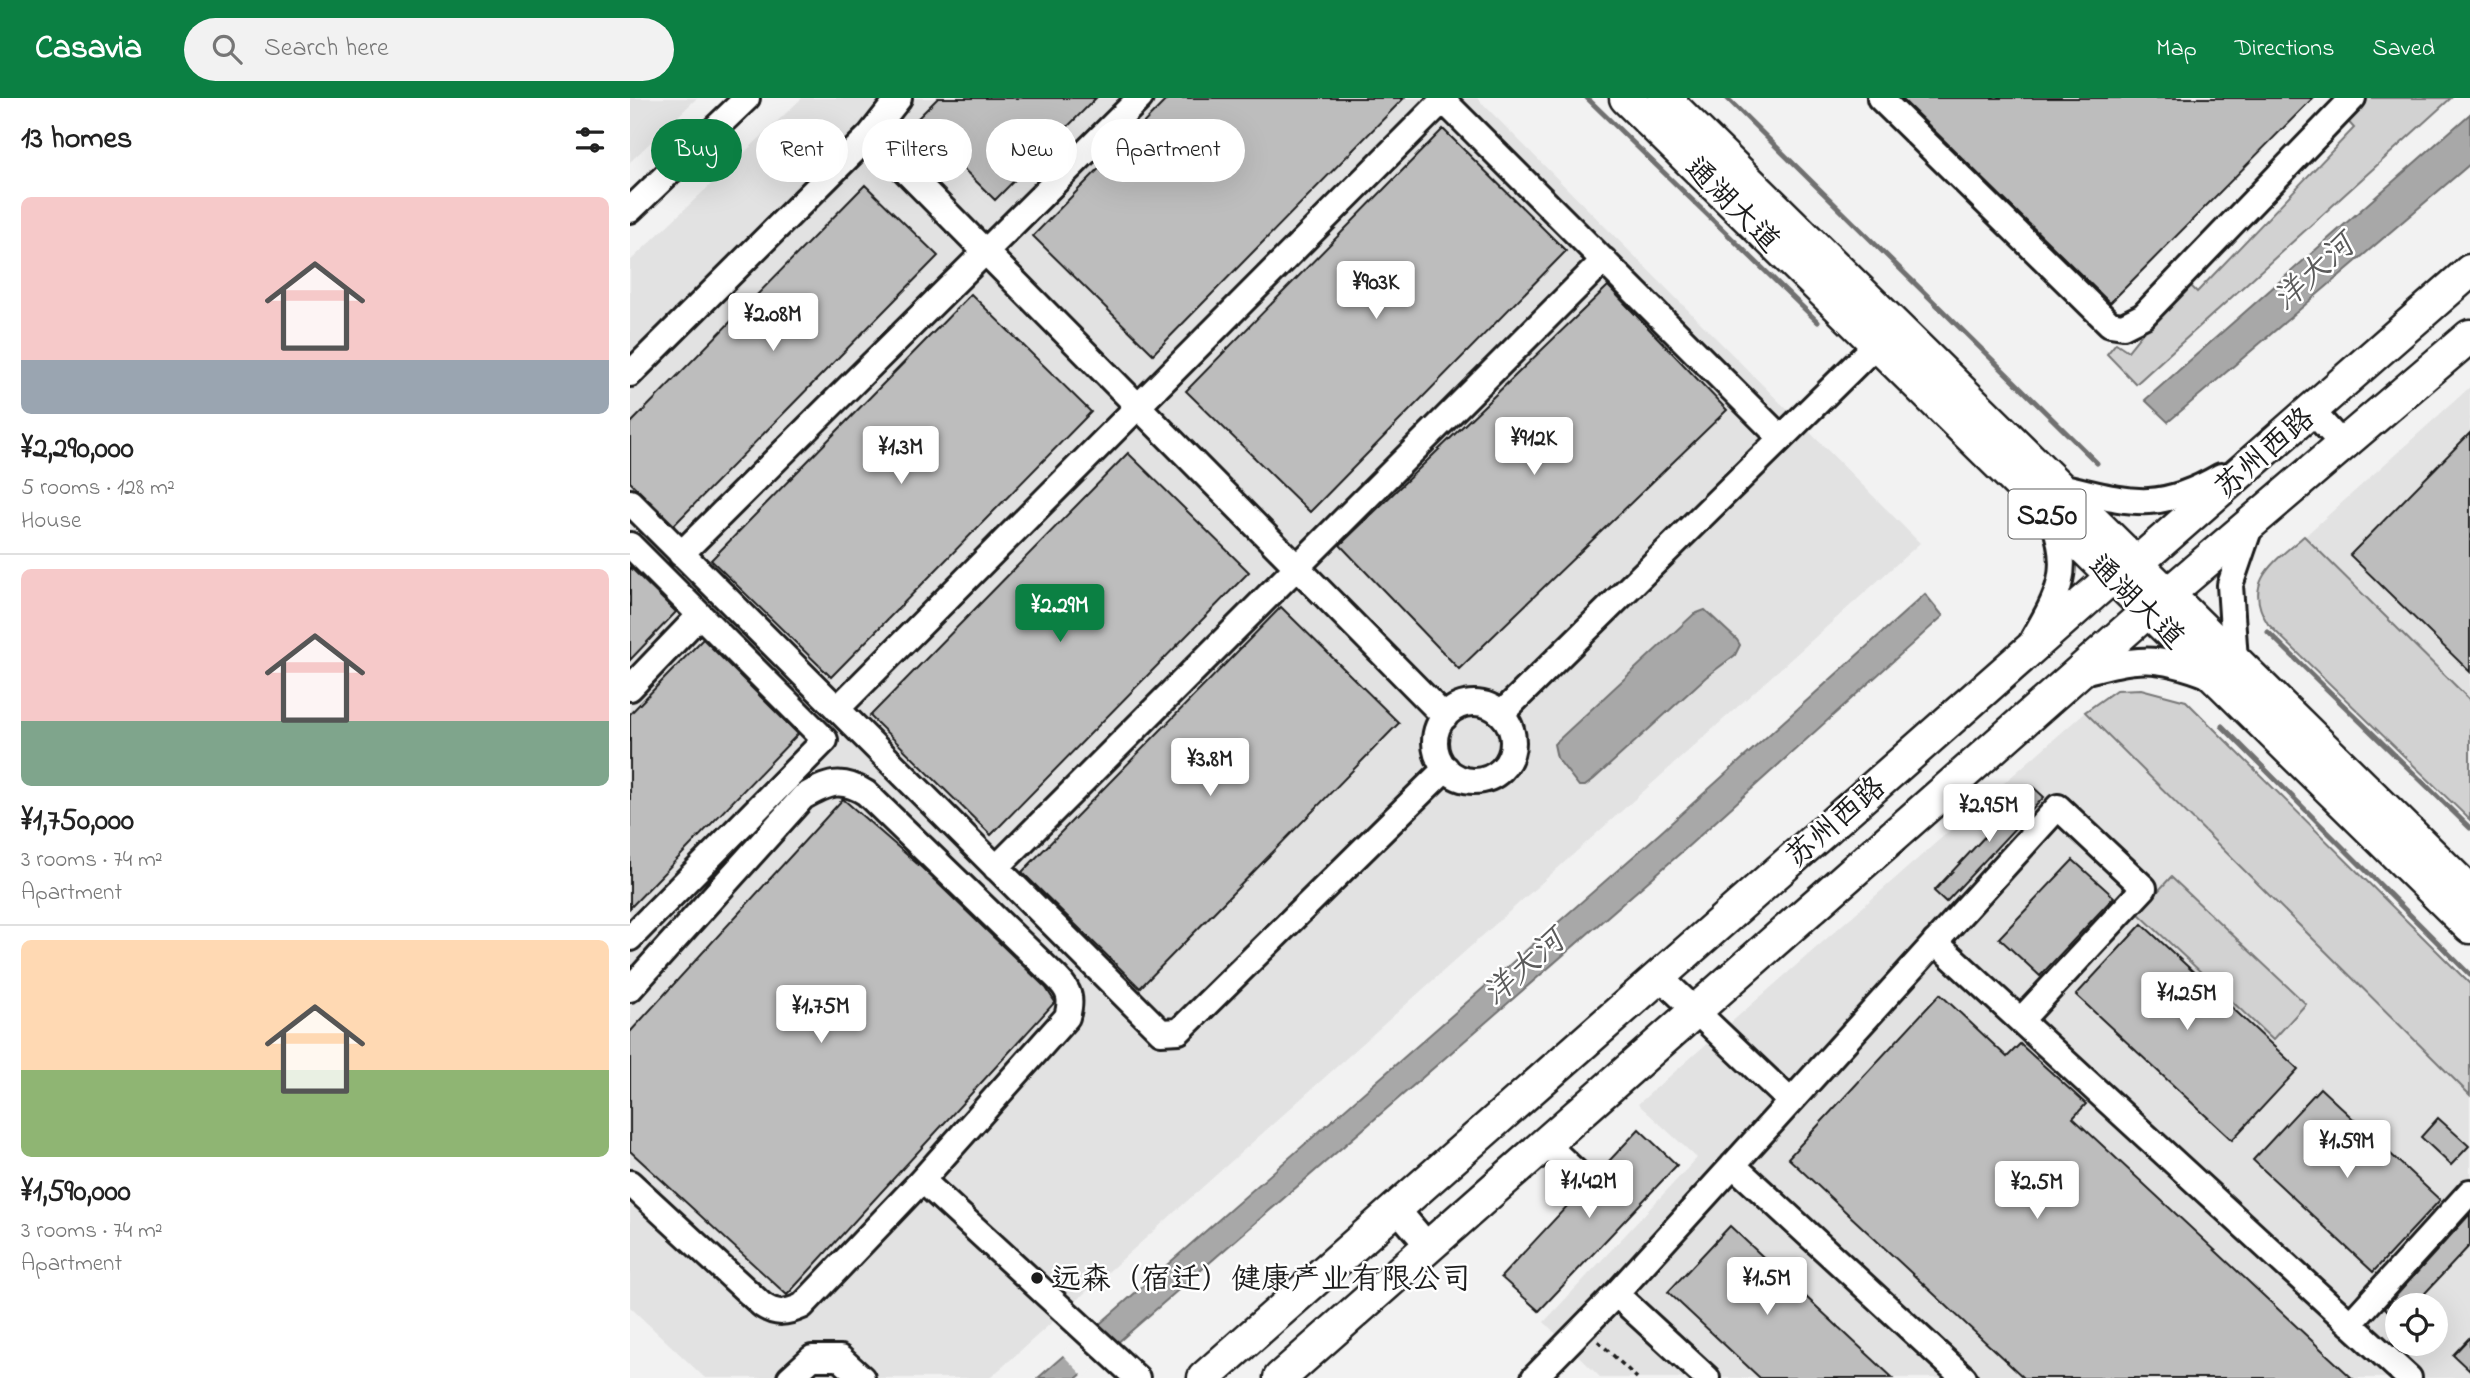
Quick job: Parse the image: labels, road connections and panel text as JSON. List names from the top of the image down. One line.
{"streets":{"main road":["通湖大道","苏州西路","S250"]},"crossings":[["通湖大道","苏州西路"]],"water":["洋大河"],"places":["远森（宿迁）健康产业有限公司"],"page":{"header":"Casavia","search":"Search here","nav":["Map","Directions","Saved"],"heading":"13 homes","chip":["Buy","Rent","Filters","New","Apartment"],"list":[{"name":"¥2,290,000","note":"5 rooms · 128 m² · House"},{"name":"¥1,750,000","note":"3 rooms · 74 m² · Apartment"},{"name":"¥1,590,000","note":"3 rooms · 74 m² · Apartment"}],"price":["¥903K","¥2.08M","¥912K","¥1.3M","¥2.29M","¥3.8M","¥2.95M","¥1.25M","¥1.75M","¥1.59M","¥1.42M","¥2.5M","¥1.5M"]}}
